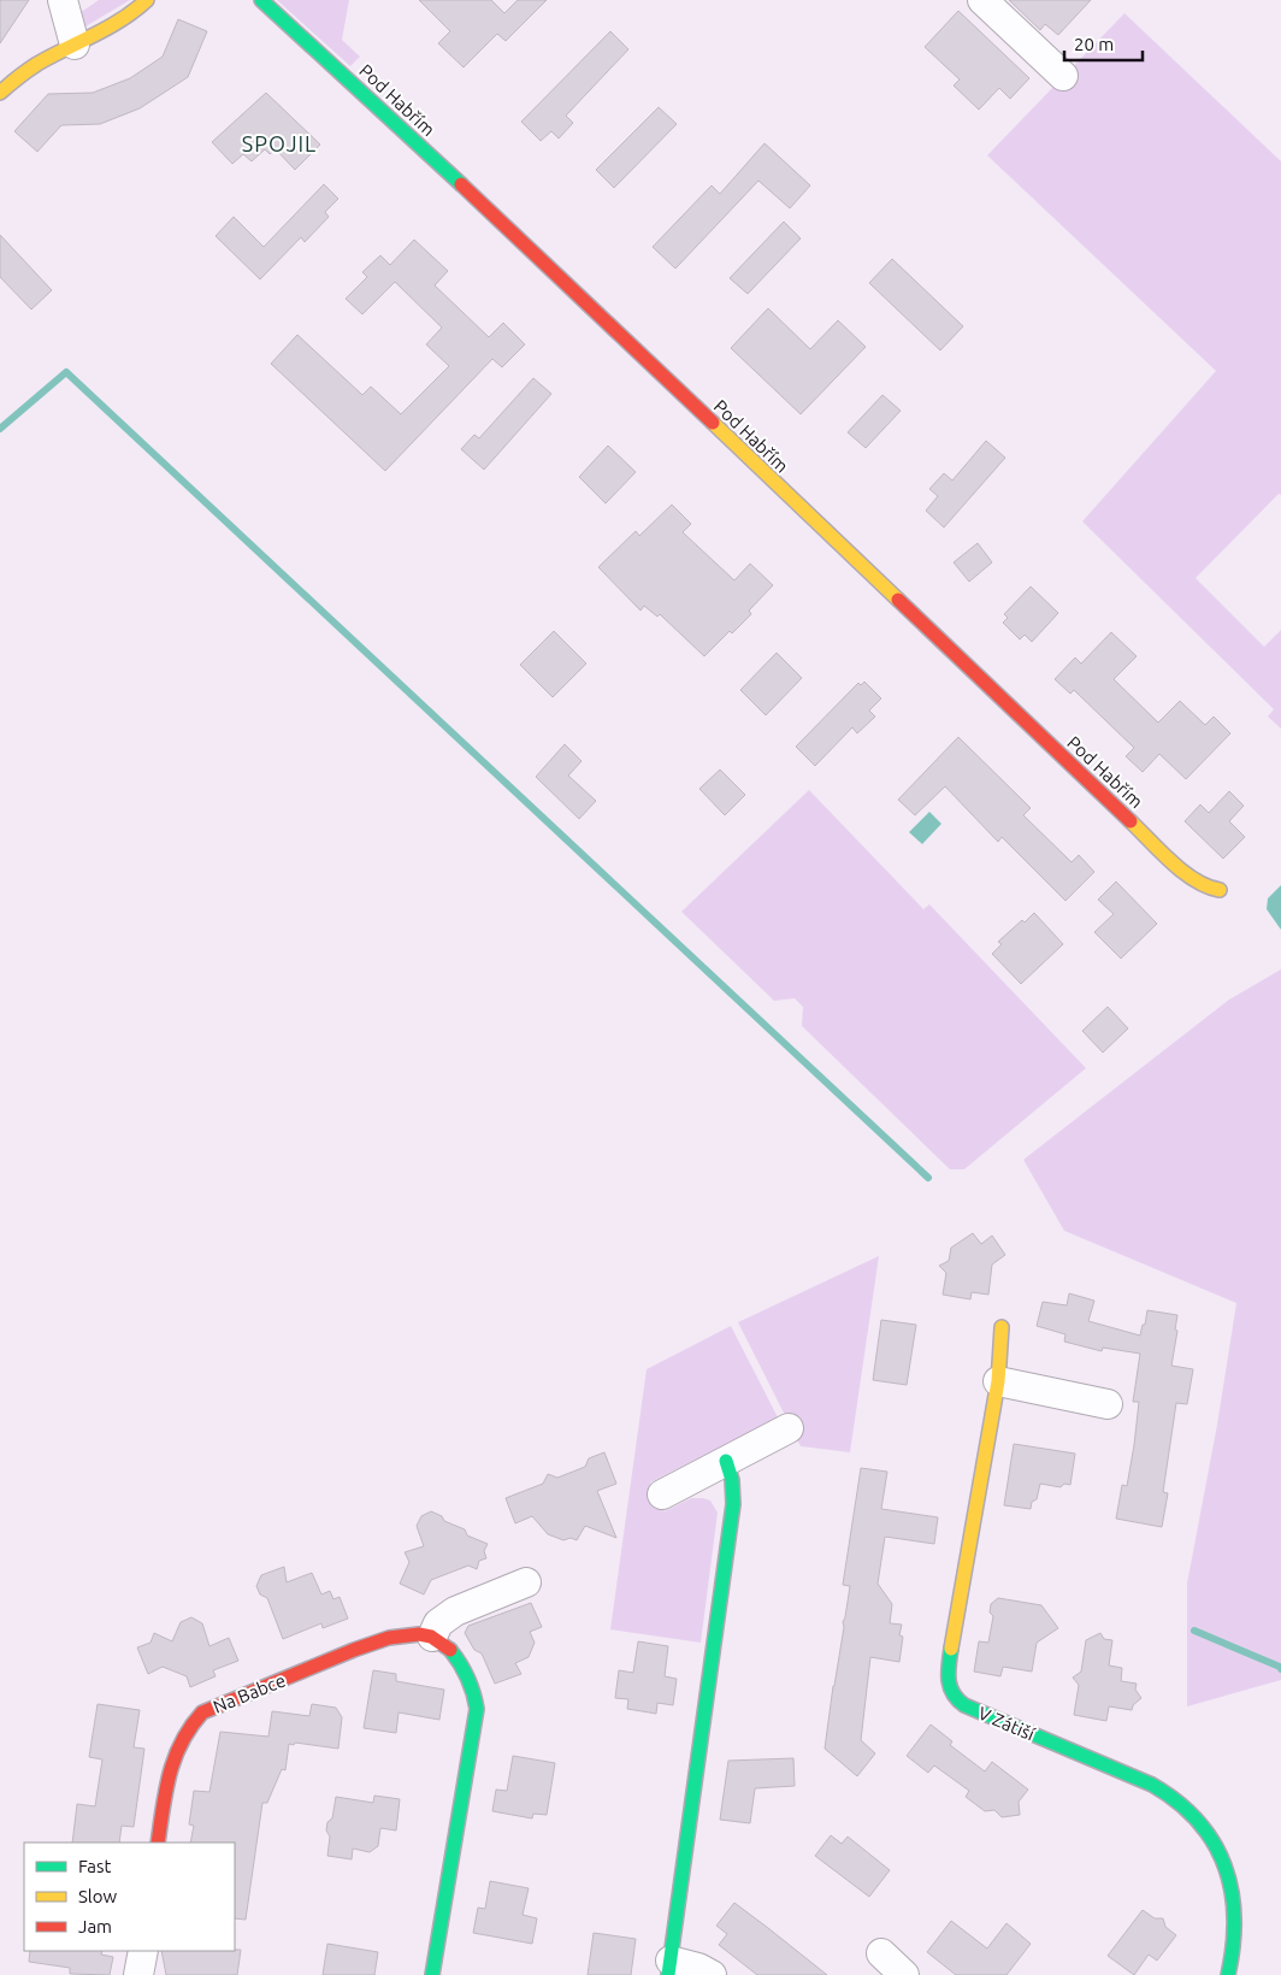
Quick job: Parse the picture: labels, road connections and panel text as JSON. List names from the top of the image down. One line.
{"streets":{"street":["Pod Habřím","Na Babce","V Zátiší"]},"districts":["SPOJIL"],"legend":["Fast","Slow","Jam"],"scale_bar":"20 m"}
